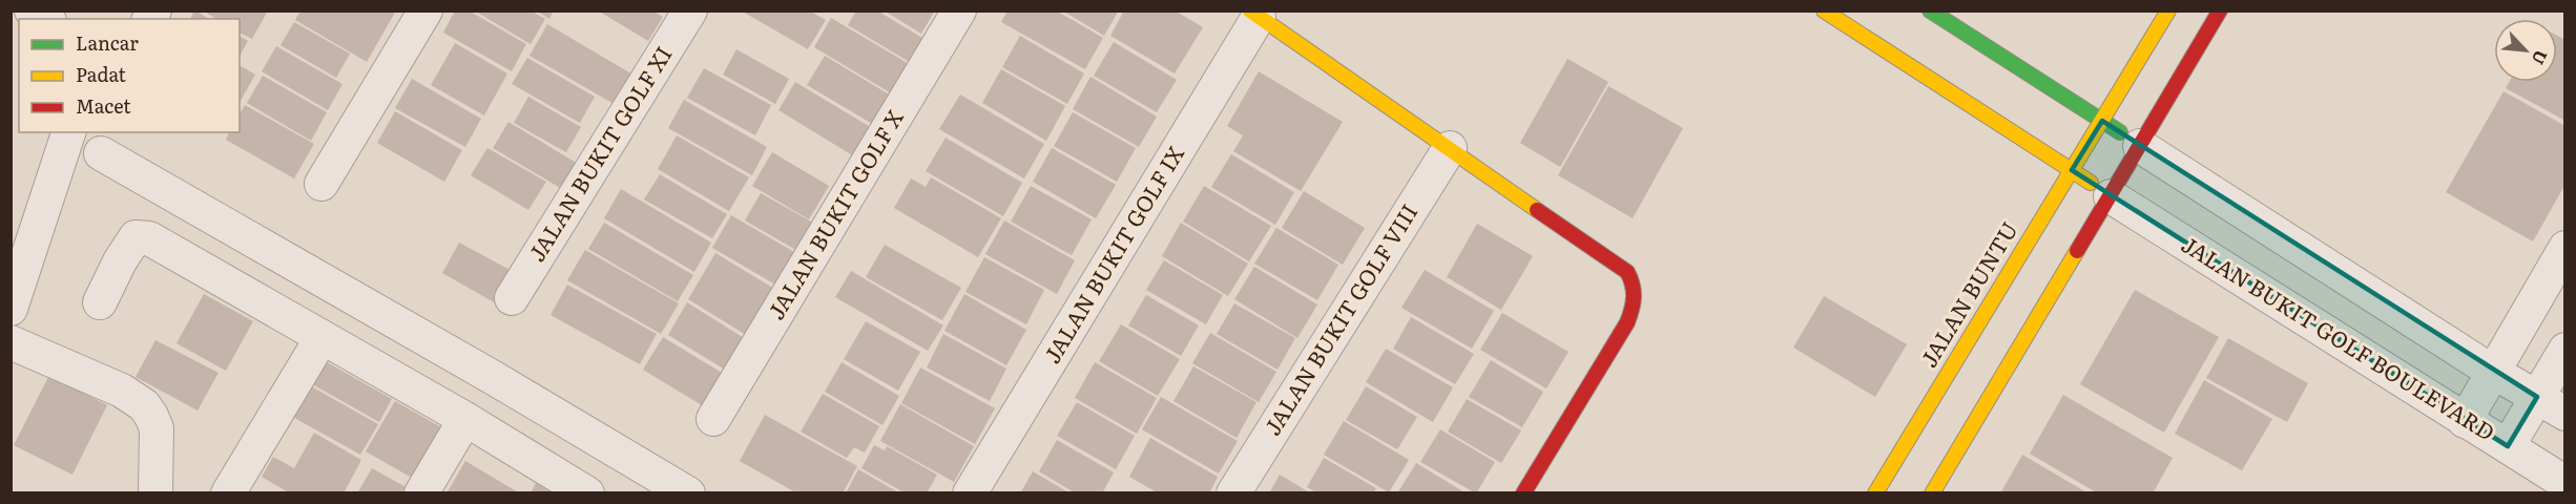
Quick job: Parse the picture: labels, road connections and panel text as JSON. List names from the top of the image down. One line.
{"streets":{"street":["JALAN BUKIT GOLF XI","JALAN BUKIT GOLF X","JALAN BUKIT GOLF IX","JALAN BUNTU","JALAN BUKIT GOLF VIII","JALAN BUKIT GOLF BOULEVARD"]},"legend":["Lancar","Padat","Macet"],"north":"bottom right"}
